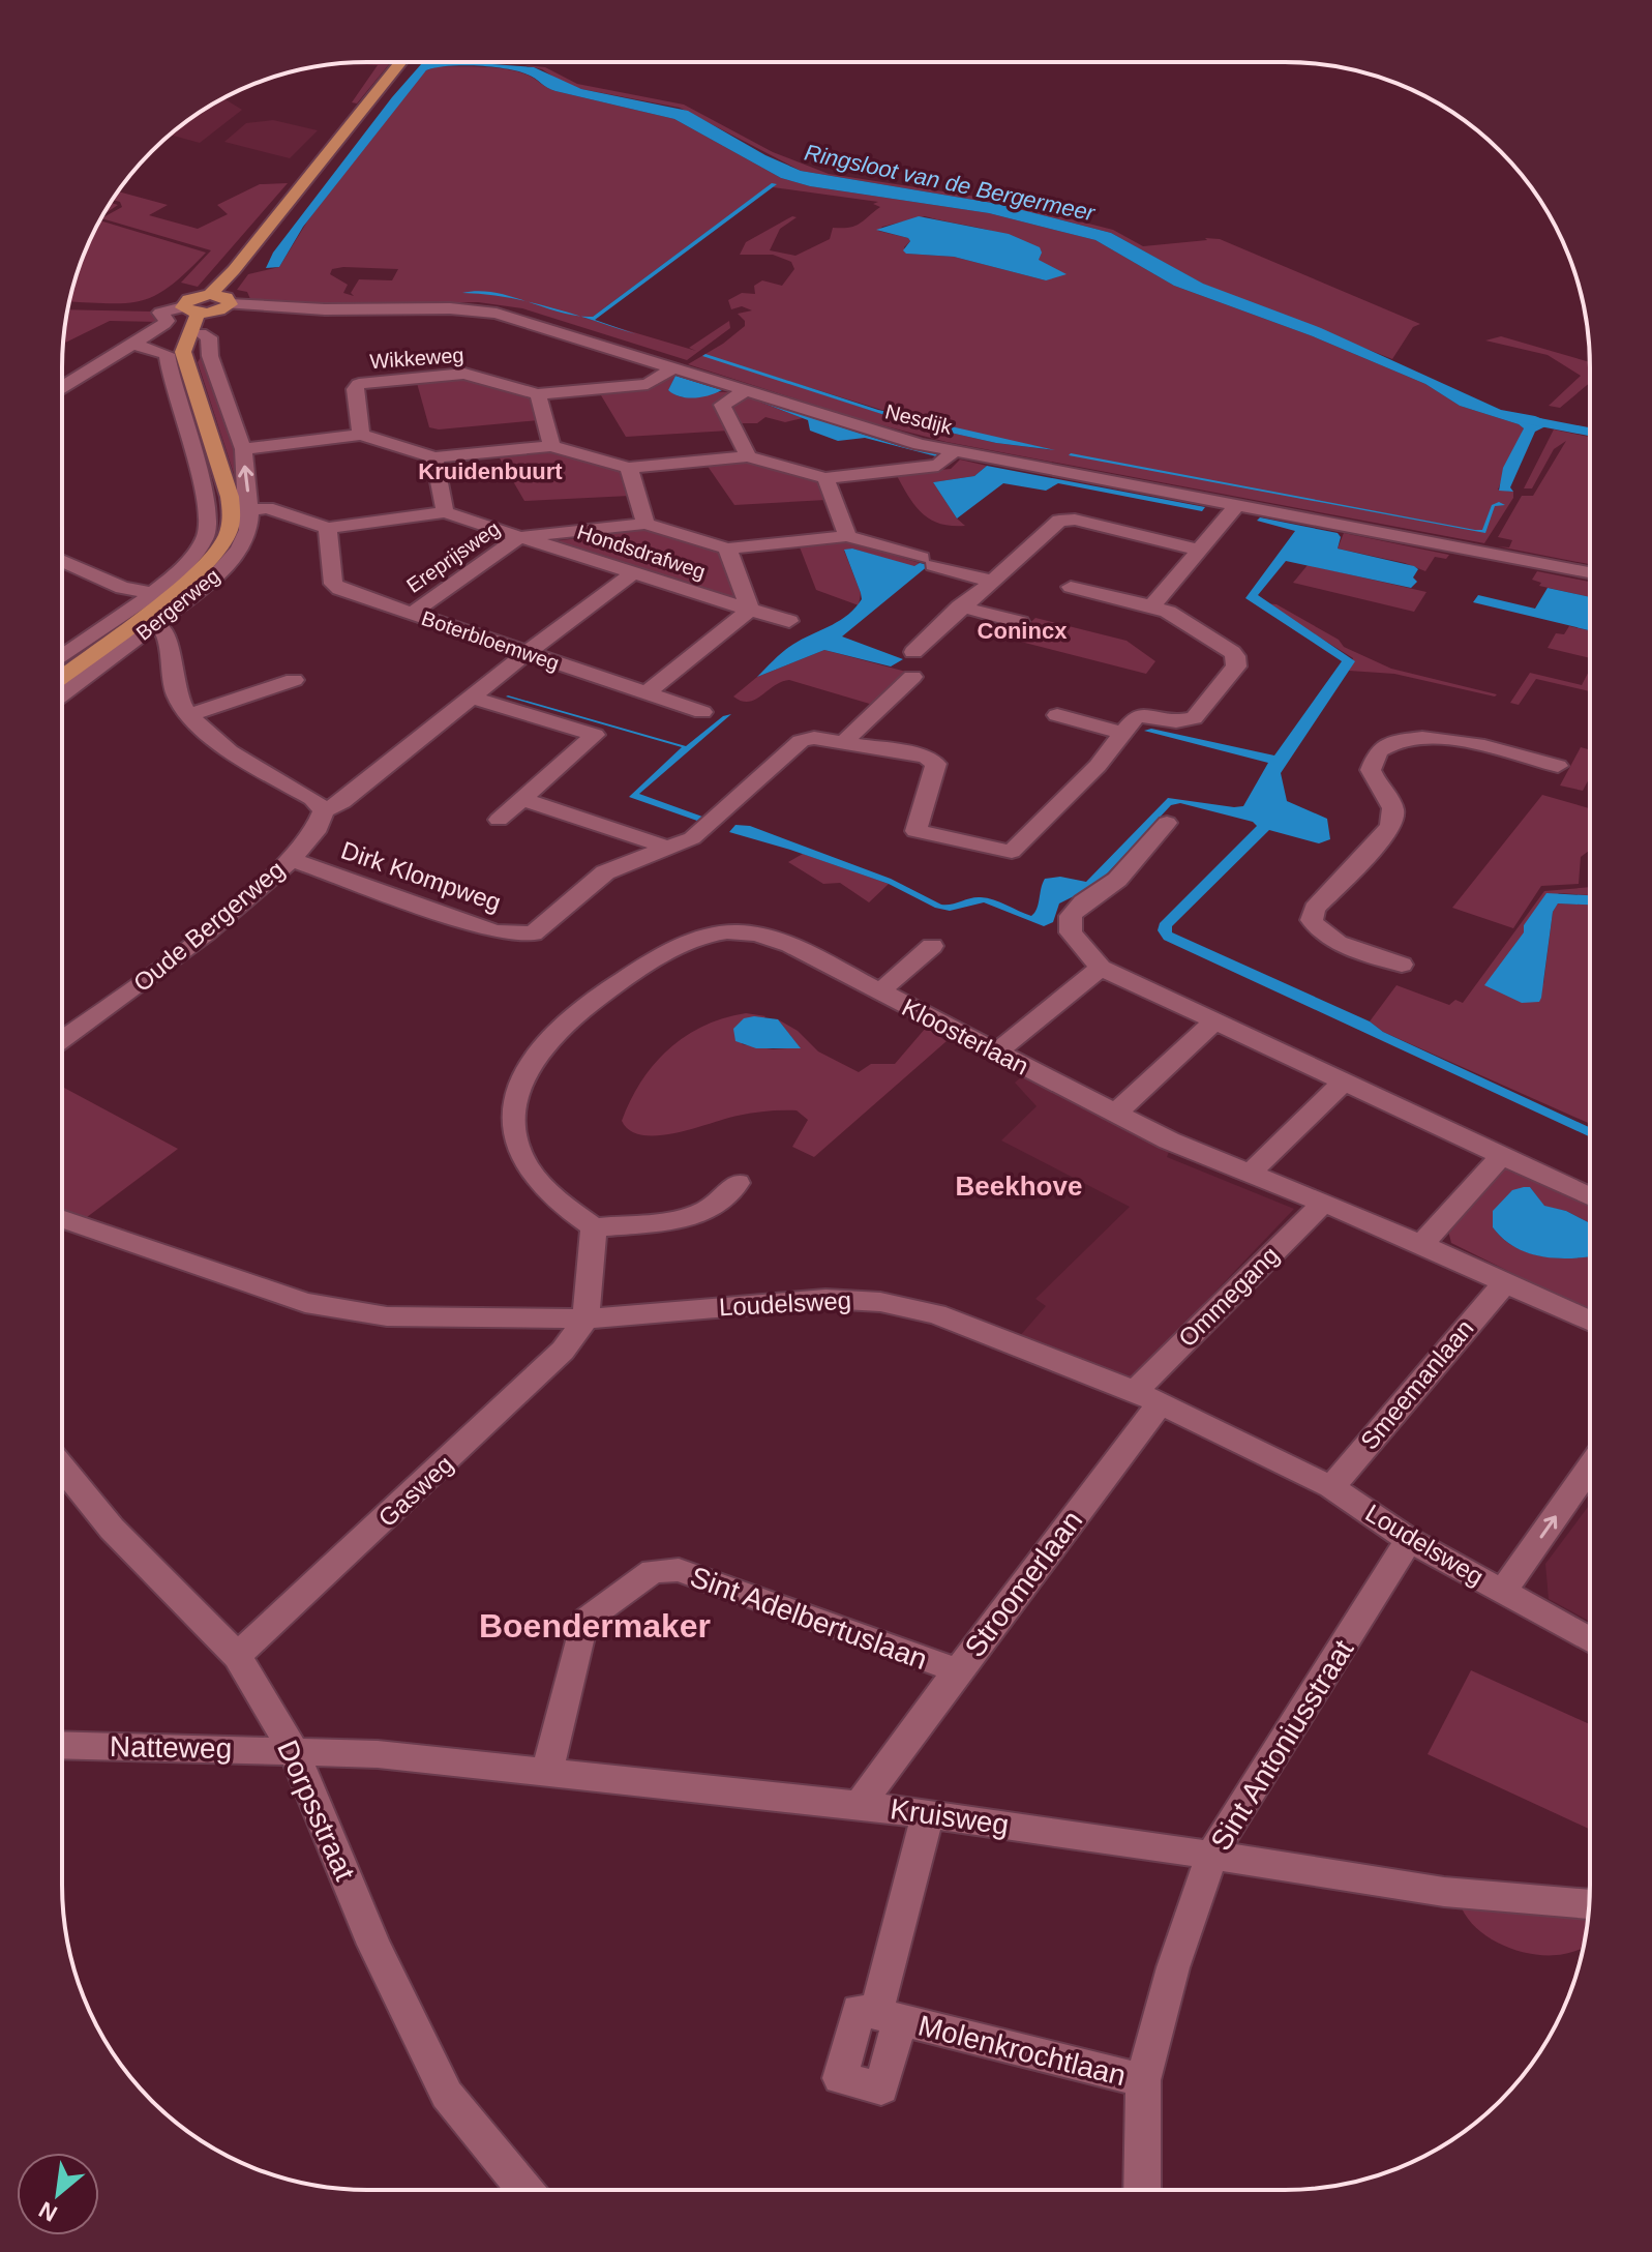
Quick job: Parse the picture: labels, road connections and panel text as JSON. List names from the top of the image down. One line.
{"streets":{"main road":["Bergerweg"],"street":["Wikkeweg","Nesdijk","Hondsdrafweg","Ereprijsweg","Boterbloemweg","Dirk Klompweg","Oude Bergerweg","Kloosterlaan","Ommegang","Loudelsweg","Smeemanlaan","Gasweg","Stroomerlaan","Sint Adelbertuslaan","Sint Antoniusstraat","Natteweg","Dorpsstraat","Kruisweg","Molenkrochtlaan"]},"crossings":[["Wikkeweg","Nesdijk"],["Hondsdrafweg","Ereprijsweg"],["Ereprijsweg","Boterbloemweg"],["Dirk Klompweg","Oude Bergerweg"],["Kloosterlaan","Ommegang"],["Kloosterlaan","Smeemanlaan"],["Ommegang","Loudelsweg"],["Ommegang","Stroomerlaan"],["Loudelsweg","Smeemanlaan"],["Loudelsweg","Gasweg"],["Loudelsweg","Stroomerlaan"],["Loudelsweg","Sint Antoniusstraat"],["Gasweg","Dorpsstraat"],["Stroomerlaan","Sint Adelbertuslaan"],["Stroomerlaan","Kruisweg"],["Sint Adelbertuslaan","Kruisweg"],["Sint Antoniusstraat","Kruisweg"],["Sint Antoniusstraat","Molenkrochtlaan"],["Natteweg","Dorpsstraat"],["Natteweg","Kruisweg"],["Dorpsstraat","Kruisweg"],["Kruisweg","Molenkrochtlaan"]],"districts":["Kruidenbuurt","Conincx","Beekhove","Boendermaker"],"water":["Ringsloot van de Bergermeer"],"north":"bottom left"}
